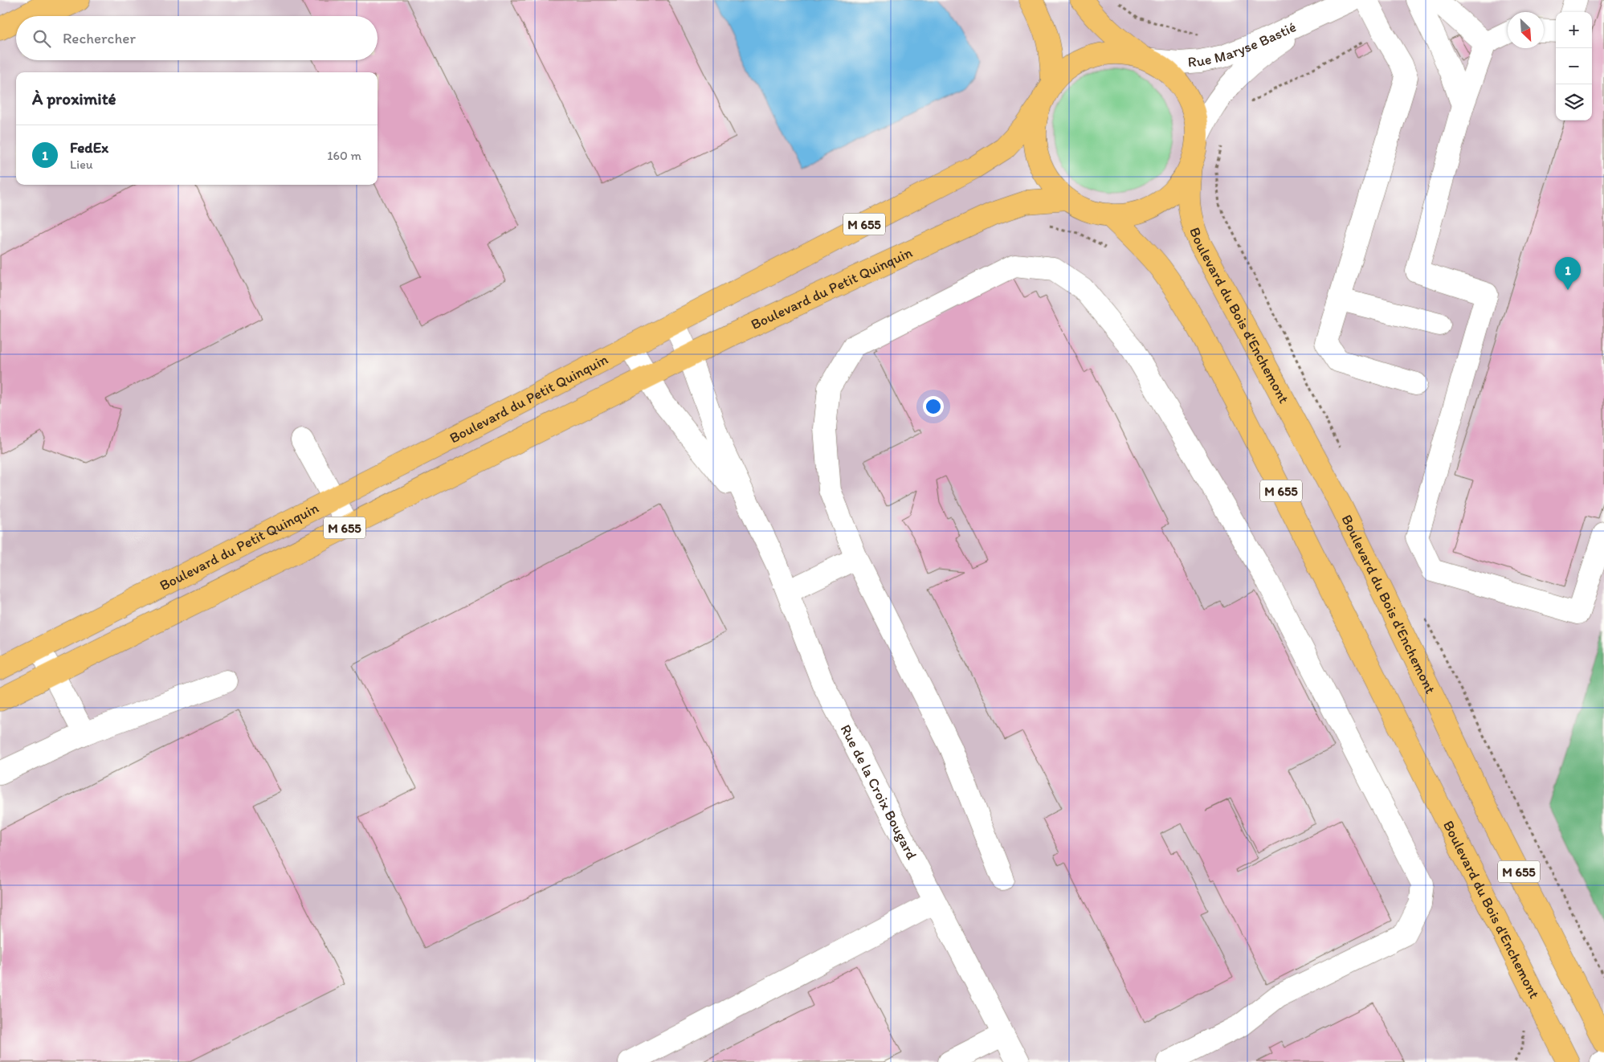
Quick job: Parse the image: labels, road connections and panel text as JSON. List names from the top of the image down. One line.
{"streets":{"main road":["M 655","Boulevard du Petit Quinquin","Boulevard du Bois d'Enchemont"],"street":["Rue Maryse Bastié","Rue de la Croix Bougard"]},"north":"bottom right","page":{"map_buttons":["+","−"],"search":"Rechercher","heading":"À proximité","list":[{"mark":"1","name":"FedEx","note":"Lieu","value":"160 m"}],"pins":"1"}}
